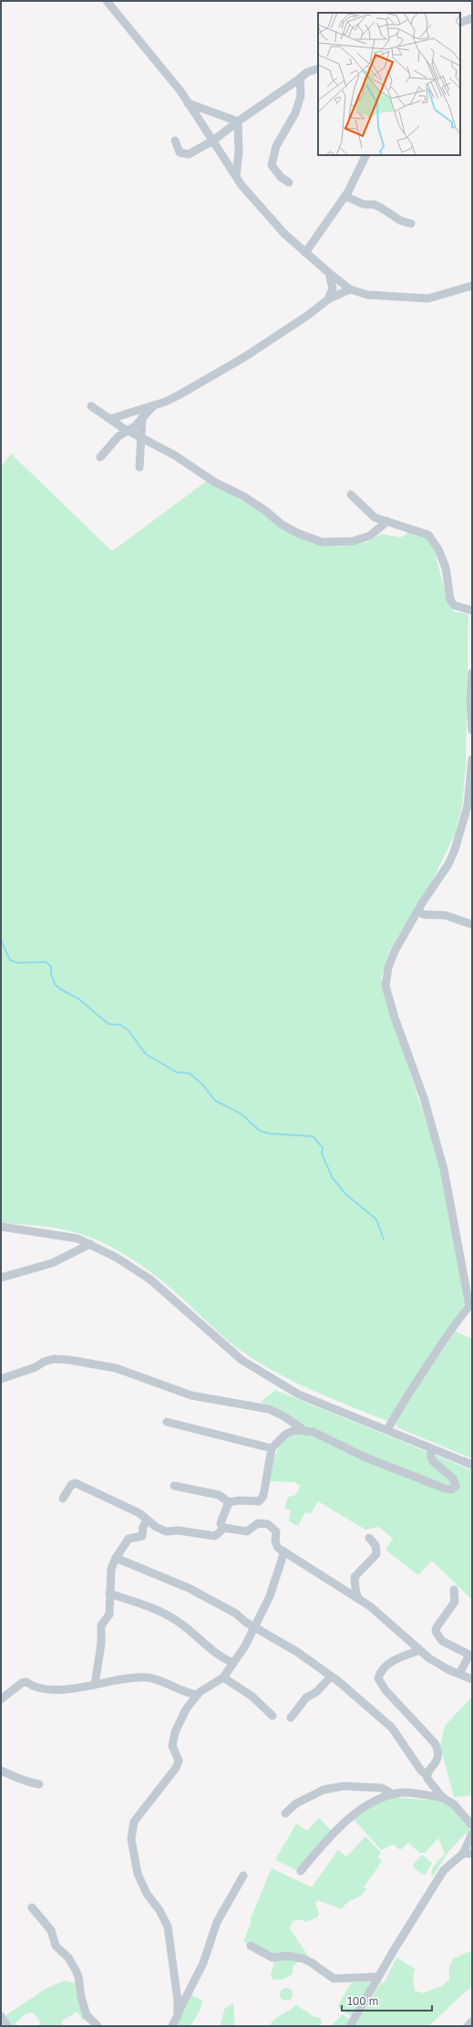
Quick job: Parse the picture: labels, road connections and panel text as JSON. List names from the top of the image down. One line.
{"scale_bar":"100 m"}
